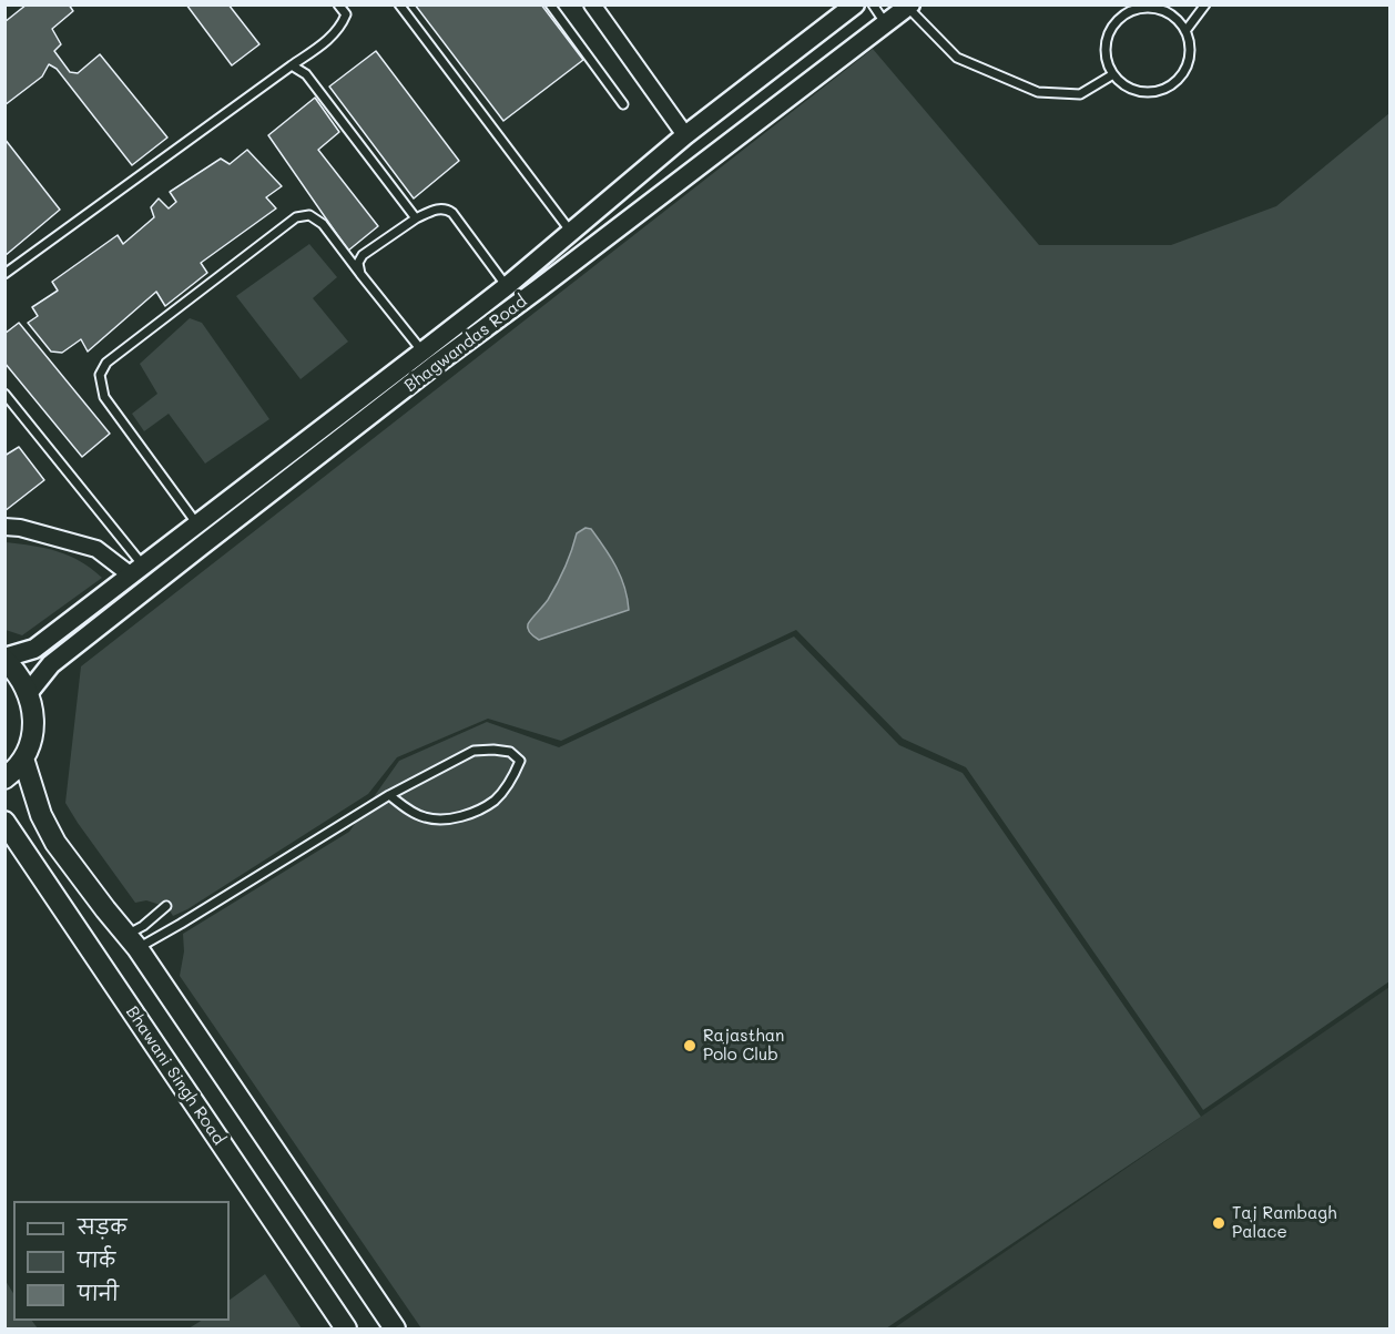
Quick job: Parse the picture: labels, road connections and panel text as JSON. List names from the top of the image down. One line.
{"streets":{"main road":["Bhawani Singh Road"],"street":["Bhagwandas Road"]},"places":["Rajasthan Polo Club","Taj Rambagh Palace"],"legend":["सड़क","पार्क","पानी"]}
